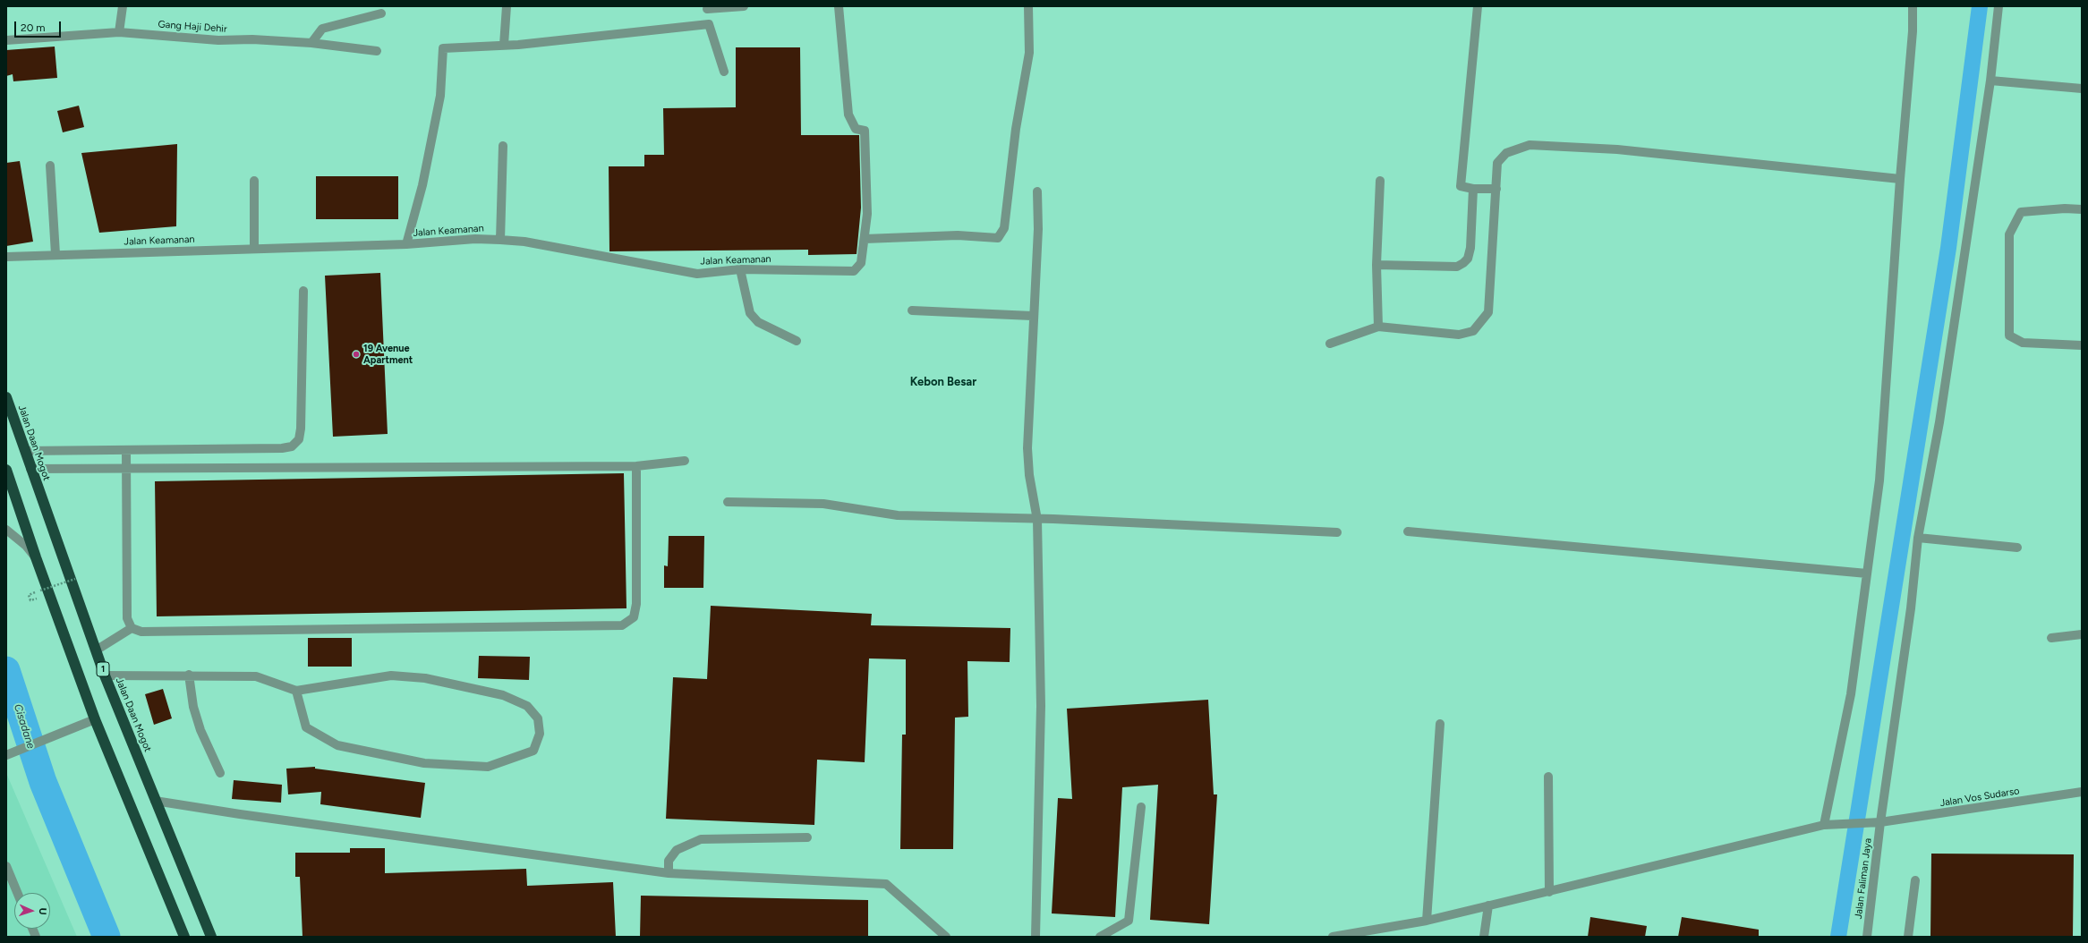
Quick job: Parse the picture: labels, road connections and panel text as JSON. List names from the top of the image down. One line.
{"streets":{"highway":["Jalan Daan Mogot","1"],"street":["Gang Haji Dehir","Jalan Keamanan","Jalan Vos Sudarso","Jalan Faliman Jaya"]},"crossings":[["Jalan Vos Sudarso","Jalan Faliman Jaya"]],"districts":["Kebon Besar"],"water":["Cisadane"],"places":["19 Avenue Apartment"],"scale_bar":"20 m","north":"right"}
